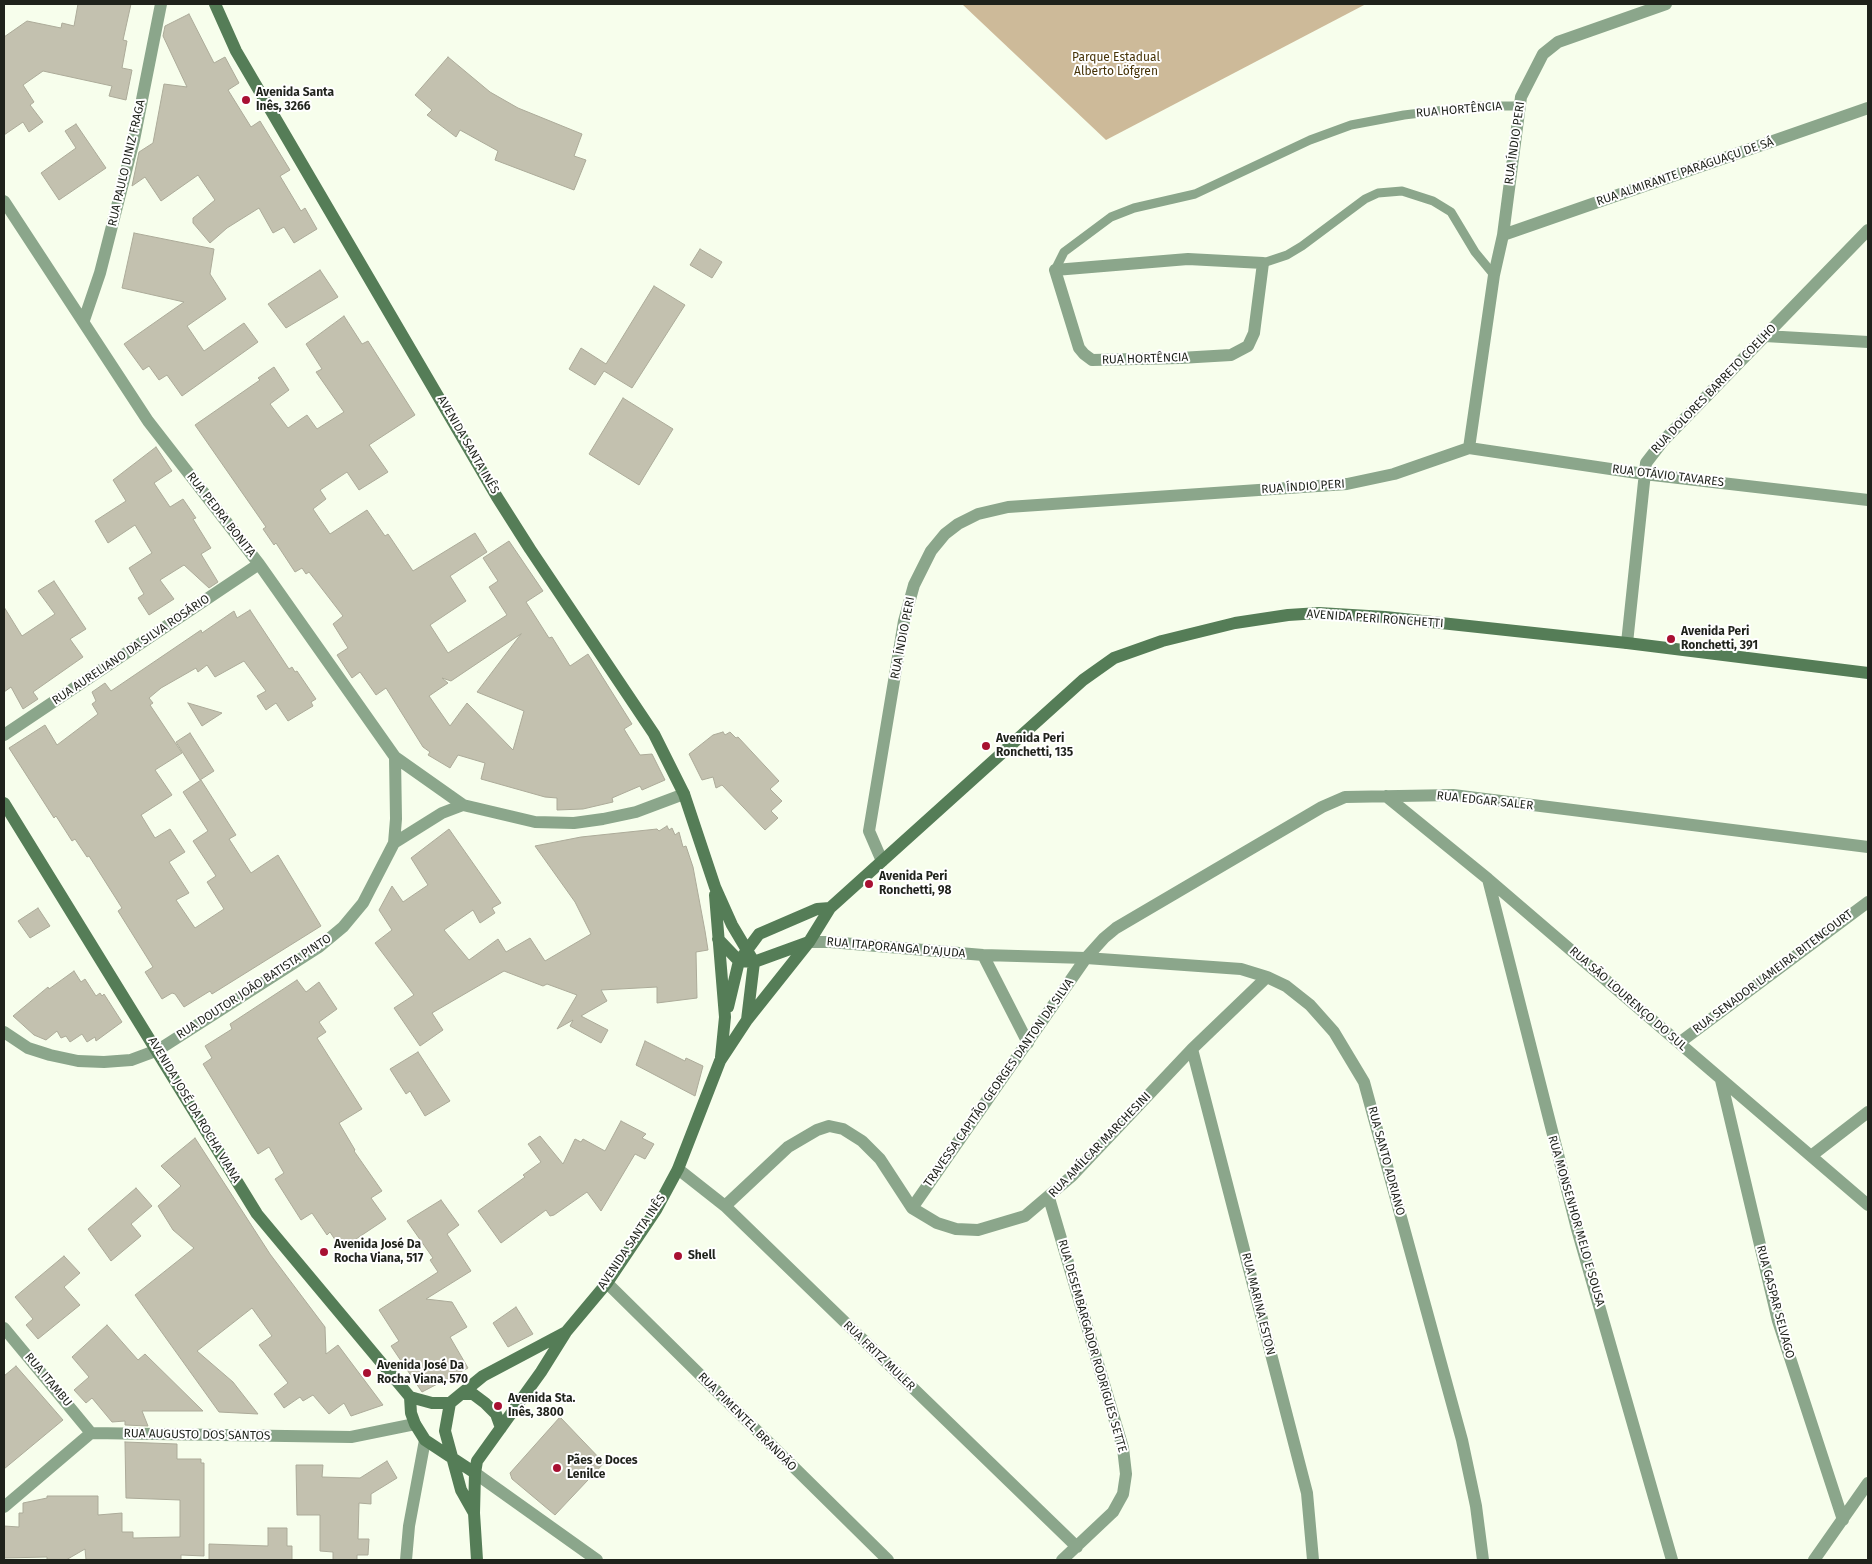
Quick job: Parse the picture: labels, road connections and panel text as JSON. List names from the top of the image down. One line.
{"streets":{"main road":["AVENIDA SANTA INÊS","AVENIDA PERI RONCHETTI","AVENIDA JOSÉ DA ROCHA VIANA"],"street":["RUA HORTÊNCIA","RUA ÍNDIO PERI","RUA PAULO DINIZ FRAGA","RUA ALMIRANTE PARAGUAÇU DE SÁ","RUA DOLORES BARRETO COELHO","RUA OTÁVIO TAVARES","RUA PEDRA BONITA","RUA AURELIANO DA SILVA ROSÁRIO","RUA EDGAR SALER","RUA ITAPORANGA D'AJUDA","RUA SENADOR LAMEIRA BITENCOURT","RUA DOUTOR JOÃO BATISTA PINTO","RUA SÃO LOURENÇO DO SUL","TRAVESSA CAPITÃO GEORGES DANTON DA SILVA","RUA AMÍLCAR MARCHESINI","RUA SANTO ADRIANO","RUA MONSENHOR MELO E SOUSA","RUA GASPAR SELVAGO","RUA MARINA ESTON","RUA DESEMBARGADOR RODRIGUES SETTE","RUA FRITZ MULER","RUA ITAMBU","RUA PIMENTEL BRANDÃO","RUA AUGUSTO DOS SANTOS"]},"crossings":[["RUA HORTÊNCIA","RUA ÍNDIO PERI"],["RUA ÍNDIO PERI","RUA ALMIRANTE PARAGUAÇU DE SÁ"],["RUA ÍNDIO PERI","RUA OTÁVIO TAVARES"],["RUA ÍNDIO PERI","AVENIDA PERI RONCHETTI"],["RUA PAULO DINIZ FRAGA","RUA PEDRA BONITA"],["RUA DOLORES BARRETO COELHO","RUA OTÁVIO TAVARES"],["RUA DOLORES BARRETO COELHO","AVENIDA PERI RONCHETTI"],["AVENIDA SANTA INÊS","RUA FRITZ MULER"],["AVENIDA SANTA INÊS","RUA PIMENTEL BRANDÃO"],["RUA PEDRA BONITA","RUA AURELIANO DA SILVA ROSÁRIO"],["RUA EDGAR SALER","RUA ITAPORANGA D'AJUDA"],["RUA EDGAR SALER","RUA SÃO LOURENÇO DO SUL"],["RUA EDGAR SALER","TRAVESSA CAPITÃO GEORGES DANTON DA SILVA"],["RUA EDGAR SALER","RUA SANTO ADRIANO"],["RUA ITAPORANGA D'AJUDA","TRAVESSA CAPITÃO GEORGES DANTON DA SILVA"],["RUA ITAPORANGA D'AJUDA","RUA SANTO ADRIANO"],["RUA SENADOR LAMEIRA BITENCOURT","RUA SÃO LOURENÇO DO SUL"],["RUA DOUTOR JOÃO BATISTA PINTO","AVENIDA JOSÉ DA ROCHA VIANA"],["RUA SÃO LOURENÇO DO SUL","RUA MONSENHOR MELO E SOUSA"],["RUA SÃO LOURENÇO DO SUL","RUA GASPAR SELVAGO"],["TRAVESSA CAPITÃO GEORGES DANTON DA SILVA","RUA AMÍLCAR MARCHESINI"],["TRAVESSA CAPITÃO GEORGES DANTON DA SILVA","RUA SANTO ADRIANO"],["RUA AMÍLCAR MARCHESINI","RUA SANTO ADRIANO"],["RUA AMÍLCAR MARCHESINI","RUA MARINA ESTON"],["RUA AMÍLCAR MARCHESINI","RUA DESEMBARGADOR RODRIGUES SETTE"],["RUA AMÍLCAR MARCHESINI","RUA FRITZ MULER"],["RUA DESEMBARGADOR RODRIGUES SETTE","RUA FRITZ MULER"],["RUA ITAMBU","RUA AUGUSTO DOS SANTOS"]],"parks":["Parque Estadual Alberto Löfgren"],"places":["Avenida Santa Inês, 3266","Avenida Peri Ronchetti, 391","Avenida Peri Ronchetti, 135","Avenida Peri Ronchetti, 98","Avenida José Da Rocha Viana, 517","Shell","Avenida José Da Rocha Viana, 570","Avenida Sta. Inês, 3800","Pães e Doces Lenilce"]}
